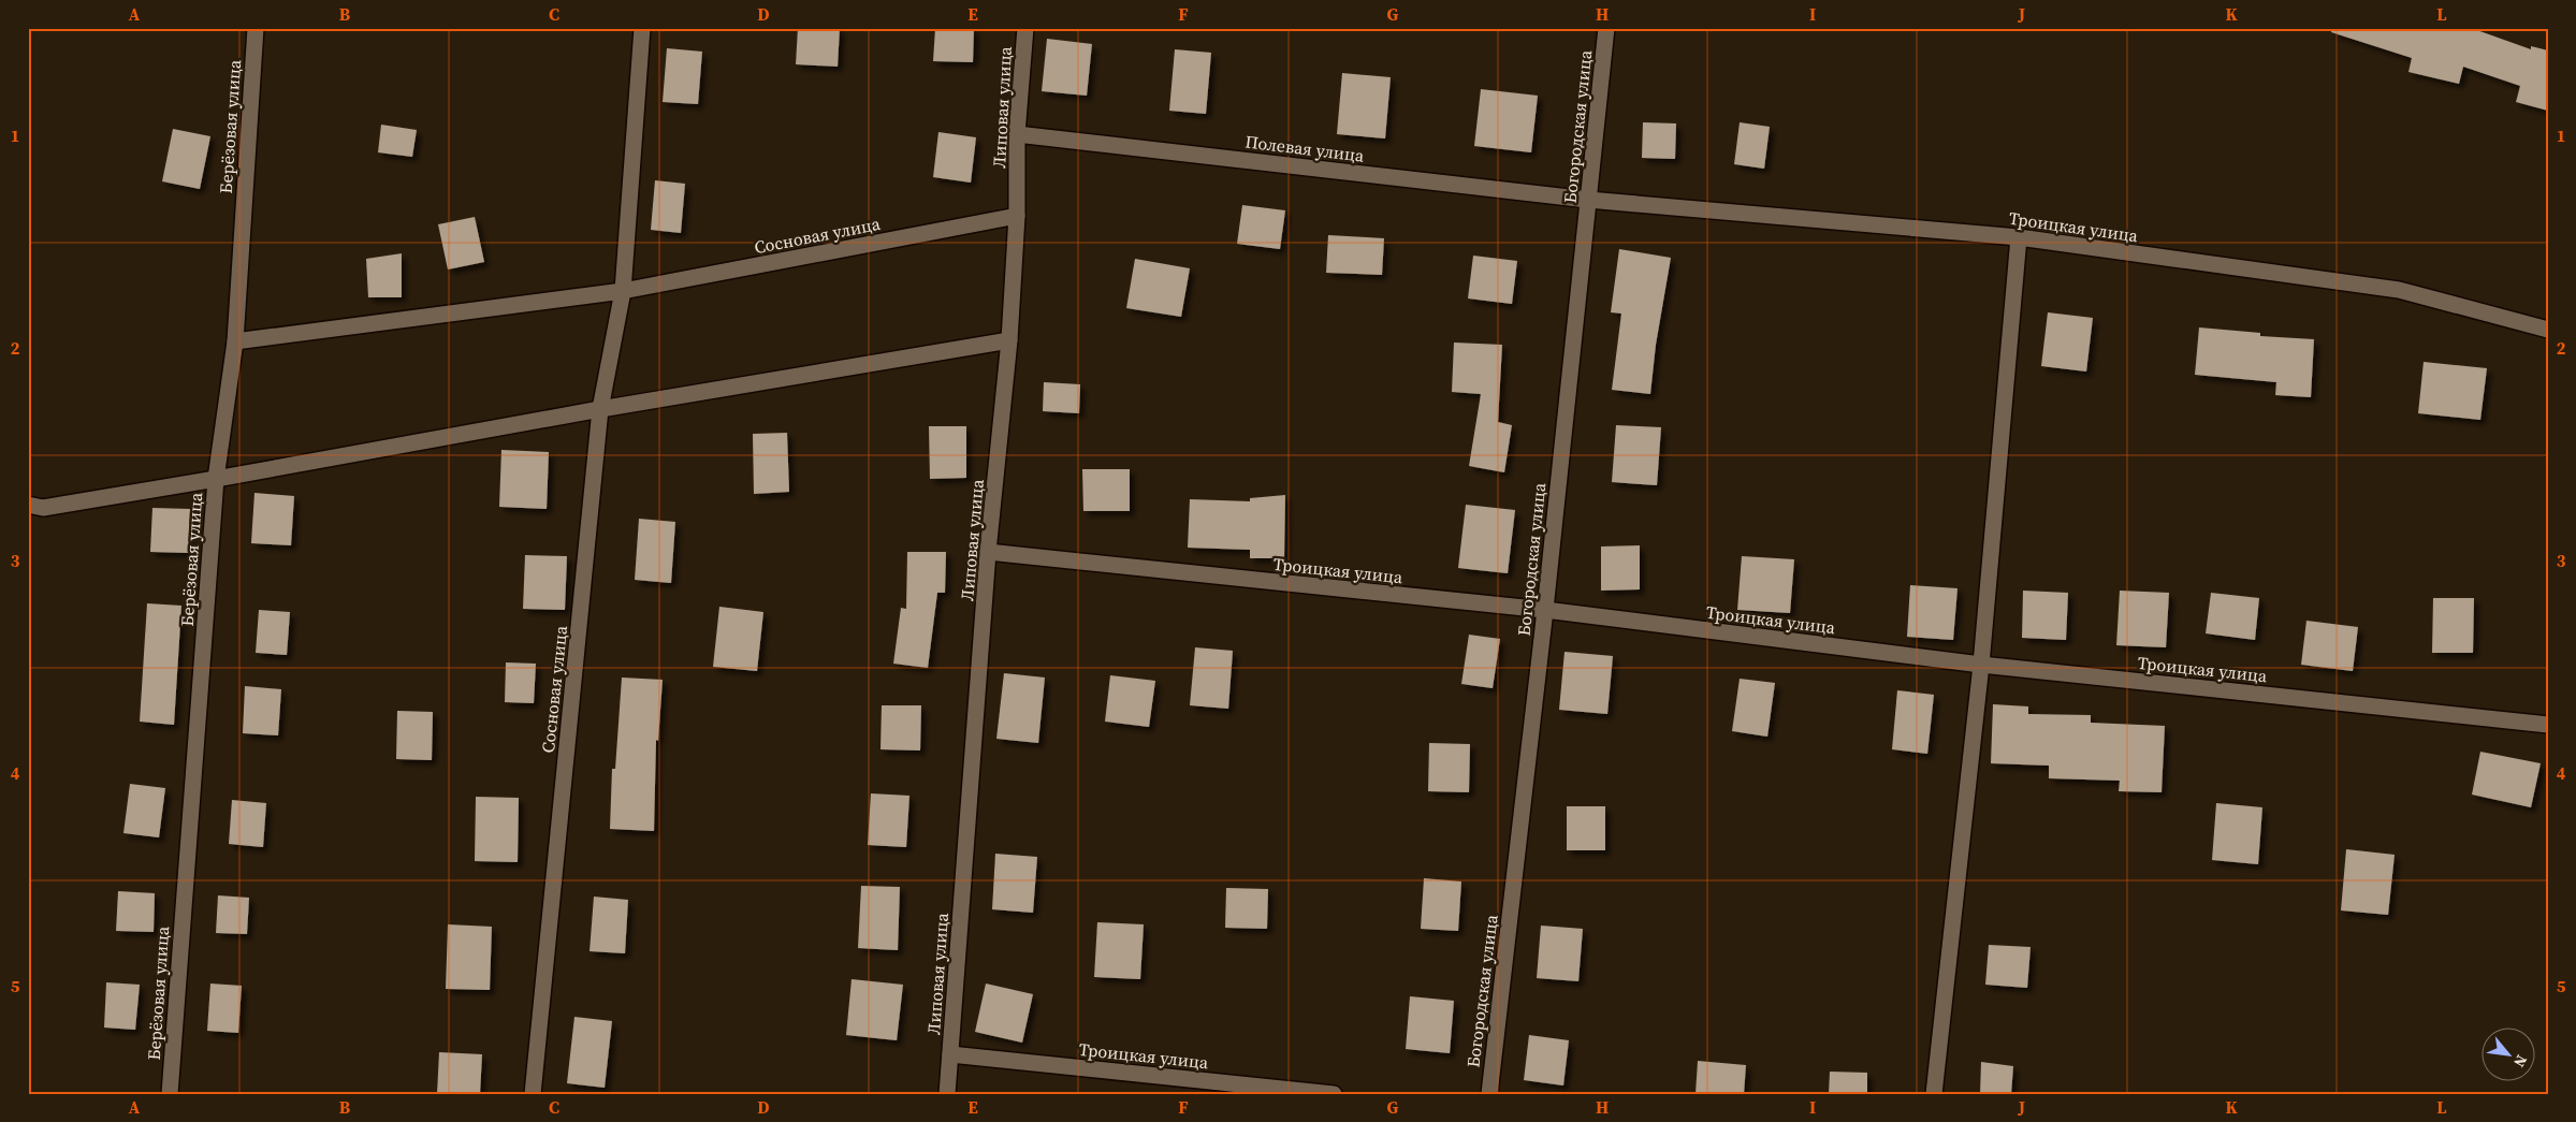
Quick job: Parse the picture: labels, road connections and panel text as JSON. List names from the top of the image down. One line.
{"streets":{"street":["Липовая улица","Берёзовая улица","Богородская улица","Полевая улица","Троицкая улица","Сосновая улица"]},"crossings":[["Липовая улица","Полевая улица"],["Липовая улица","Троицкая улица"],["Липовая улица","Сосновая улица"],["Богородская улица","Полевая улица"],["Богородская улица","Троицкая улица"],["Полевая улица","Троицкая улица"]],"north":"bottom right","grid":{"columns":["A","B","C","D","E","F","G","H","I","J","K","L"],"rows":["1","2","3","4","5"]}}
